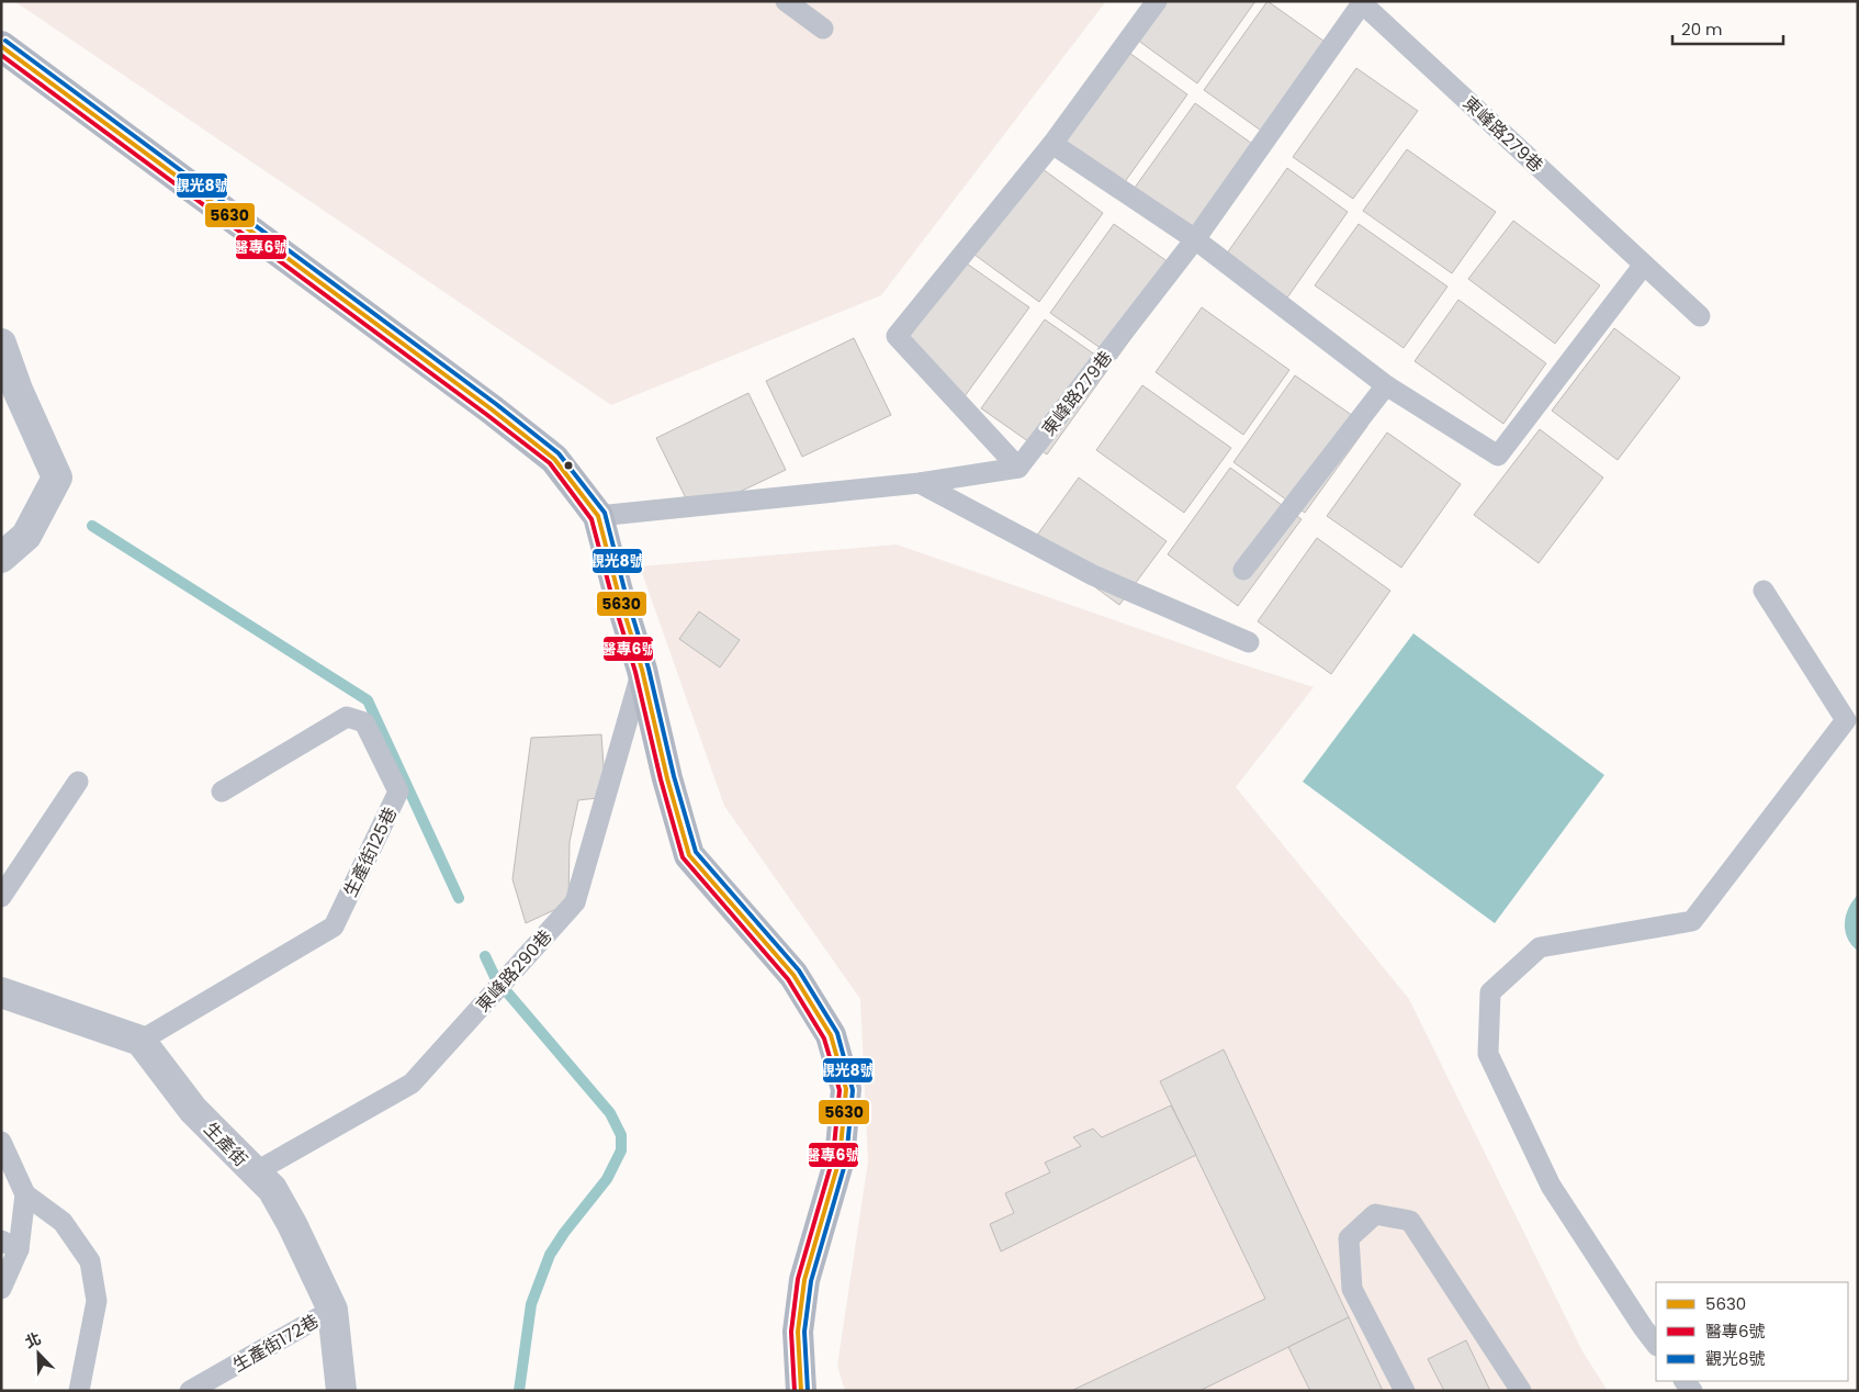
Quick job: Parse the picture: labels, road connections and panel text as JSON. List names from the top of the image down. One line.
{"streets":{"street":["生產街"],"lane":["東峰路279巷","生產街125巷","東峰路290巷","生產街172巷"]},"crossings":[["生產街125巷","生產街"],["東峰路290巷","生產街"],["生產街","生產街172巷"]],"lines":["transit line 觀光8號","transit line 5630","transit line 醫專6號"],"legend":["5630","醫專6號","觀光8號"],"scale_bar":"20 m","north":"top left"}
